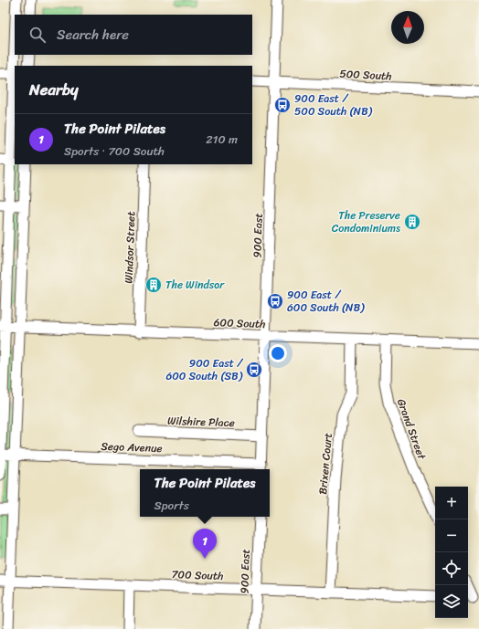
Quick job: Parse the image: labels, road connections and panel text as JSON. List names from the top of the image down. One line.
{"streets":{"street":["500 South","900 East","Windsor Street","600 South","Wilshire Place","Grand Street","Sego Avenue","Brixen Court","700 South"]},"crossings":[["500 South","900 East"],["900 East","600 South"],["900 East","Wilshire Place"],["900 East","Sego Avenue"],["900 East","700 South"],["Windsor Street","600 South"],["600 South","Grand Street"],["600 South","Brixen Court"],["Brixen Court","700 South"]],"places":{"bus stop":["900 East / 500 South (NB)","900 East / 600 South (NB)","900 East / 600 South (SB)"],"building":["The Preserve Condominiums","The Windsor"]},"north":"top","page":{"search":"Search here","heading":"Nearby","list":[{"mark":"1","name":"The Point Pilates","note":"Sports · 700 South","value":"210 m"}],"popup":["The Point Pilates","Sports"],"map_buttons":["+","−"],"pins":"1"}}
